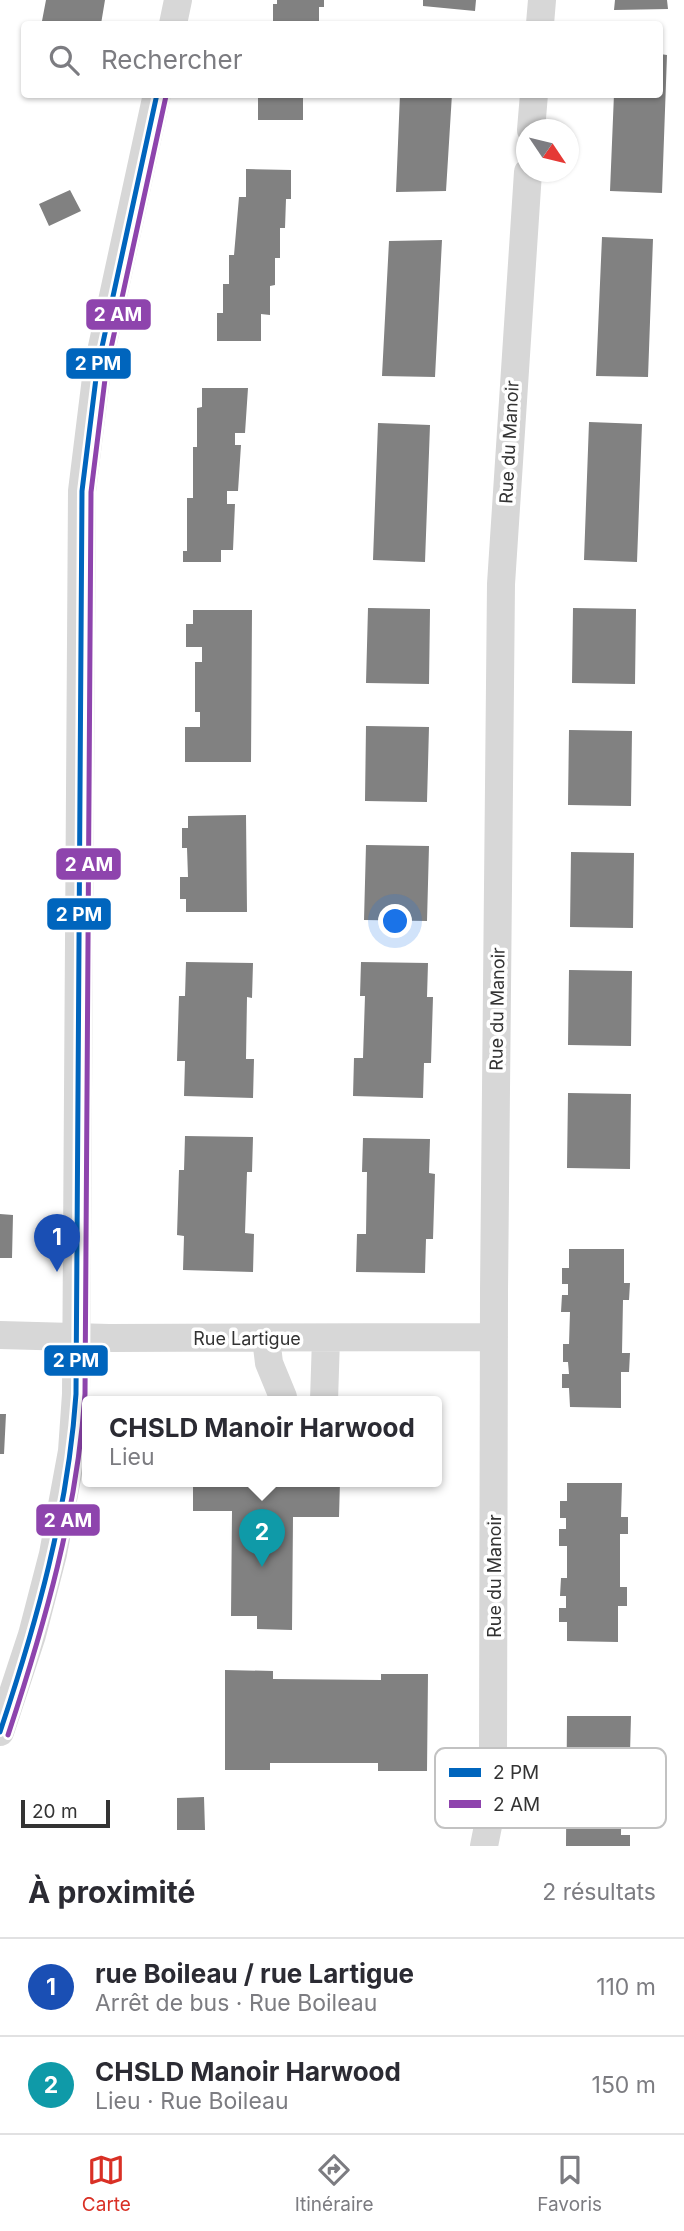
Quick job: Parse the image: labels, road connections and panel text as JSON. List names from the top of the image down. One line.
{"streets":{"street":["Rue du Manoir","Rue Lartigue"]},"crossings":[["Rue du Manoir","Rue Lartigue"]],"legend":["2 PM","2 AM"],"scale_bar":"20 m","north":"bottom right","page":{"search":"Rechercher","pins":["1","2"],"popup":["CHSLD Manoir Harwood","Lieu"],"scale":"20 m","heading":["À proximité","2 résultats"],"list":[{"mark":"1","name":"rue Boileau / rue Lartigue","note":"Arrêt de bus · Rue Boileau","value":"110 m"},{"mark":"2","name":"CHSLD Manoir Harwood","note":"Lieu · Rue Boileau","value":"150 m"}],"nav":["Carte","Itinéraire","Favoris"]}}
